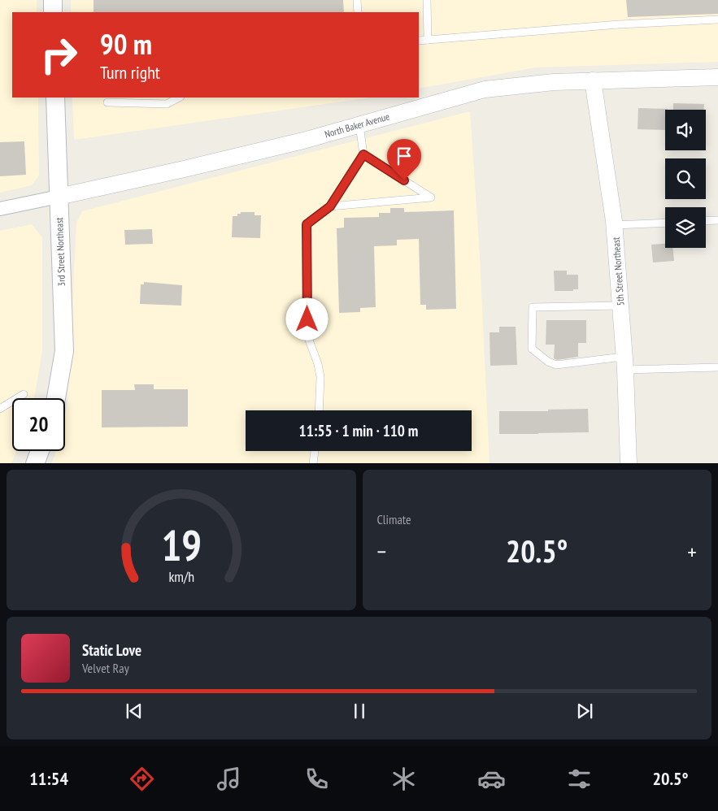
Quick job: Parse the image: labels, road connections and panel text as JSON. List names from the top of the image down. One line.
{"streets":{"main road":["3rd Street Northeast"],"street":["North Baker Avenue","5th Street Northeast"]},"crossings":[["North Baker Avenue","3rd Street Northeast"],["North Baker Avenue","5th Street Northeast"]],"page":{"turn":["90 m","Turn right"],"limit":"20","trip":"11:55 · 1 min · 110 m","tile":"Climate","heat":["−","20.5°","+"],"song":["Static Love","Velvet Ray"],"tabs":["11:54","20.5°"],"gauge":["19","km/h"]}}
